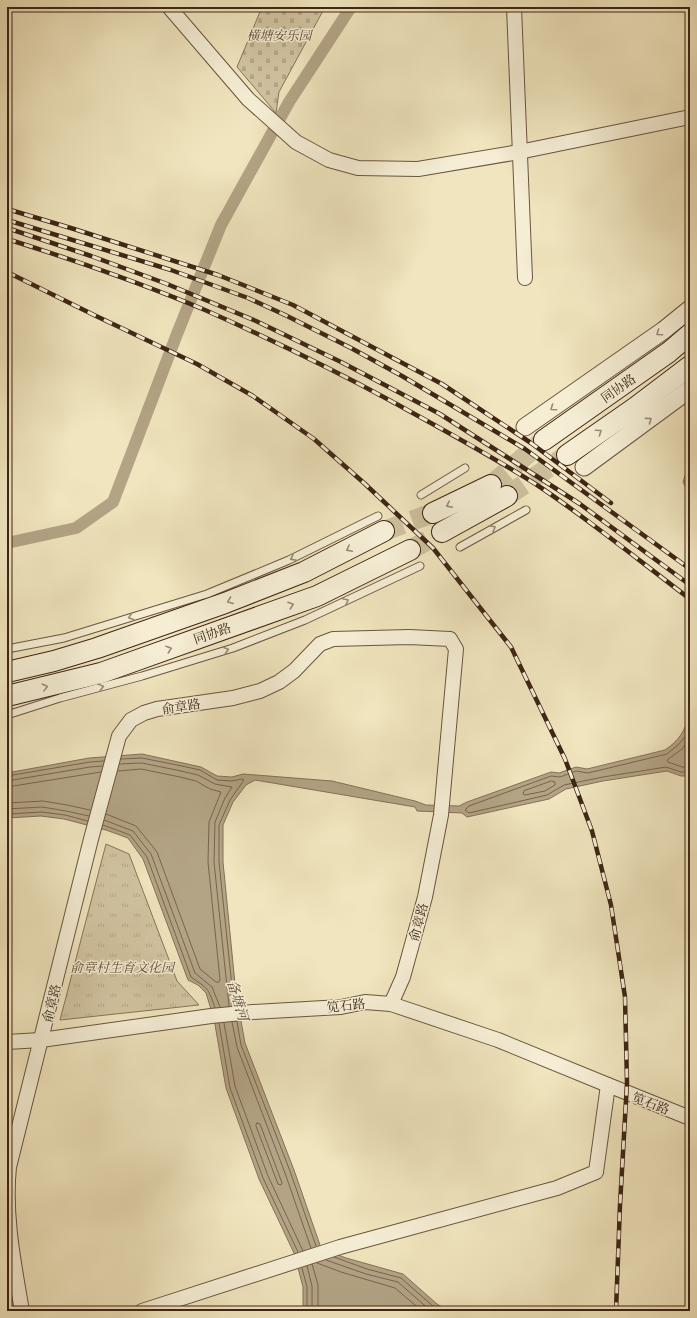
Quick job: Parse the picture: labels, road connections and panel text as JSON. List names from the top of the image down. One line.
{"streets":{"main road":["同协路"],"street":["俞章路","笕石路"]},"crossings":[["俞章路","笕石路"]],"water":["备塘河"],"parks":["横塘安乐园","俞章村生育文化园"]}
